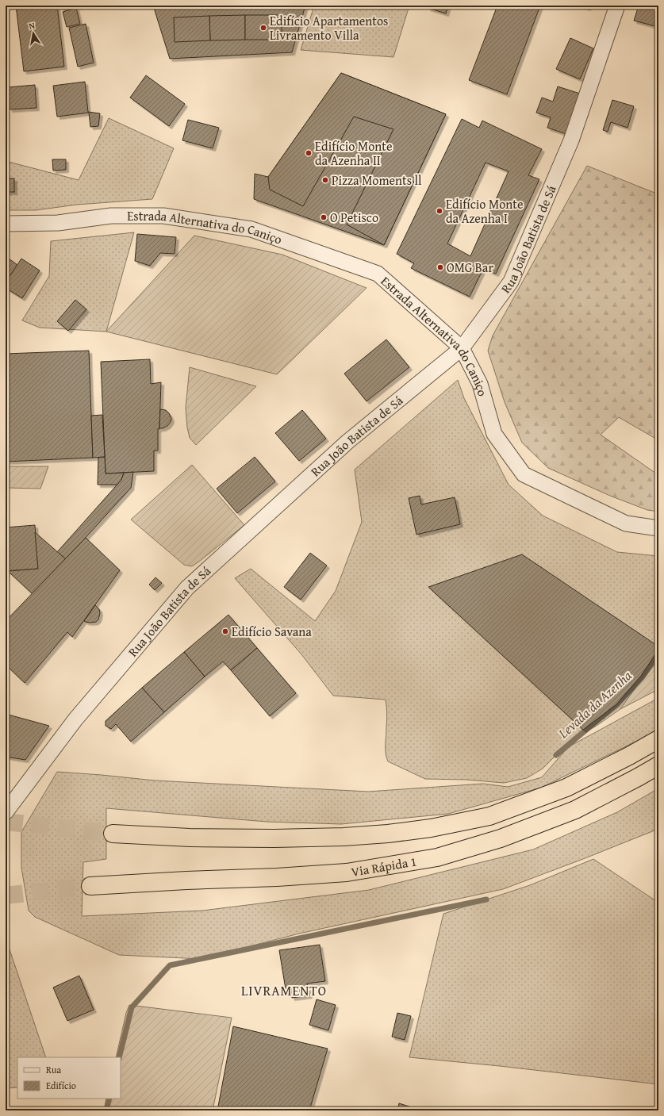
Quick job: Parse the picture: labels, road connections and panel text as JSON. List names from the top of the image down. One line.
{"streets":{"highway":["Via Rápida 1"],"street":["Estrada Alternativa do Caniço","Rua João Batista de Sá"]},"crossings":[["Estrada Alternativa do Caniço","Rua João Batista de Sá"]],"districts":["LIVRAMENTO"],"water":["Levada da Azenha"],"places":["Edifício Apartamentos Livramento Villa","Edifício Monte da Azenha II","Pizza Moments ll","Edifício Monte da Azenha I","O Petisco","OMG Bar","Edifício Savana"],"legend":["Rua","Edifício"],"north":"top"}
